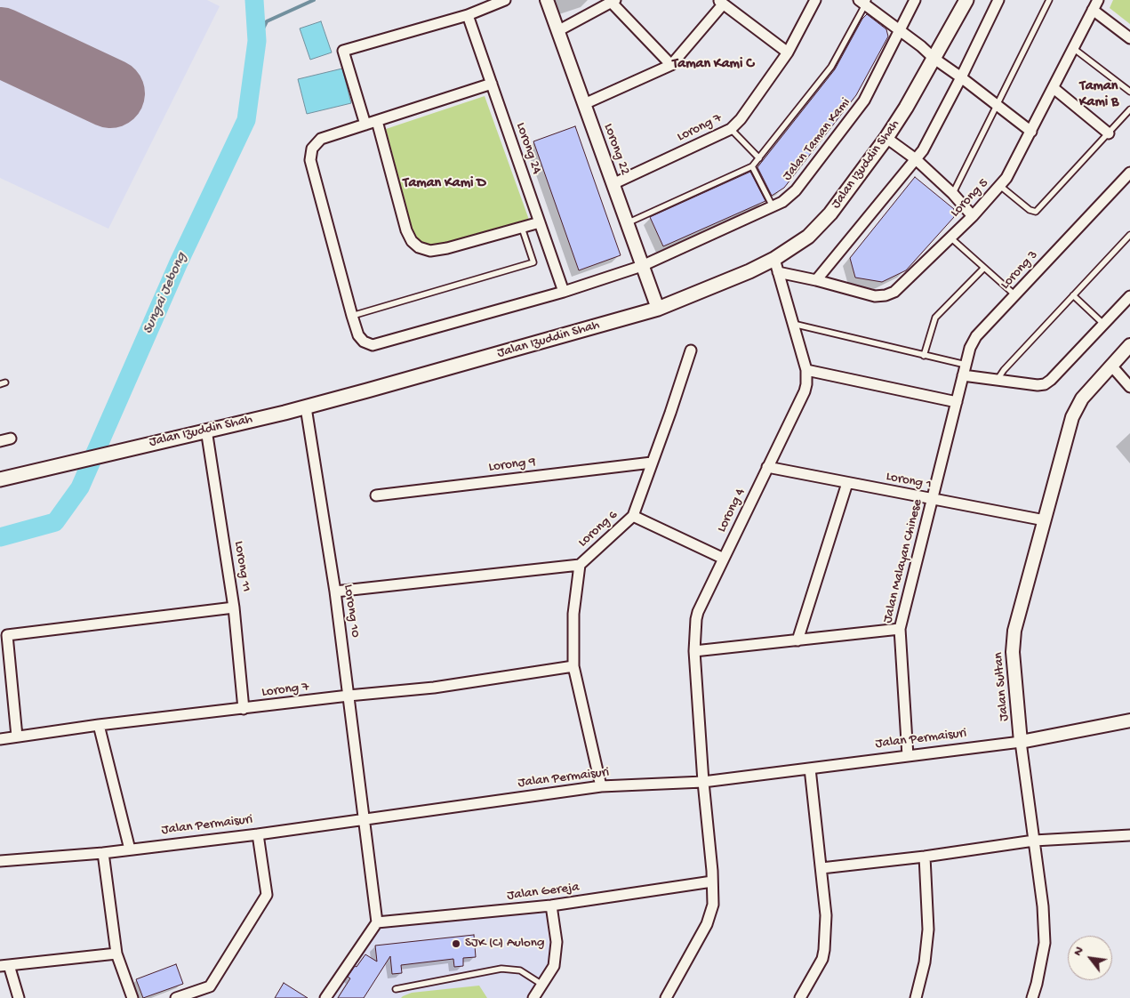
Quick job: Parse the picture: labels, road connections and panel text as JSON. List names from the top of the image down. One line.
{"streets":{"main road":["Jalan Izuddin Shah"],"street":["Lorong 7","Jalan Taman Kami","Lorong 24","Lorong 22","Lorong 5","Lorong 3","Lorong 9","Lorong 1","Lorong 4","Lorong 6","Jalan Malayan Chinese","Lorong 11","Lorong 10","Jalan Sultan","Jalan Permaisuri","Jalan Gereja"]},"crossings":[["Lorong 7","Lorong 22"],["Lorong 7","Lorong 6"],["Lorong 7","Lorong 11"],["Lorong 7","Lorong 10"],["Jalan Taman Kami","Lorong 24"],["Jalan Taman Kami","Lorong 22"],["Lorong 22","Jalan Izuddin Shah"],["Jalan Izuddin Shah","Lorong 5"],["Jalan Izuddin Shah","Lorong 4"],["Jalan Izuddin Shah","Lorong 11"],["Jalan Izuddin Shah","Lorong 10"],["Lorong 5","Lorong 4"],["Lorong 3","Jalan Malayan Chinese"],["Lorong 9","Lorong 6"],["Lorong 1","Lorong 4"],["Lorong 1","Jalan Malayan Chinese"],["Lorong 1","Jalan Sultan"],["Lorong 4","Jalan Permaisuri"],["Lorong 4","Jalan Gereja"],["Lorong 6","Jalan Permaisuri"],["Jalan Malayan Chinese","Jalan Permaisuri"],["Lorong 10","Jalan Permaisuri"],["Lorong 10","Jalan Gereja"],["Jalan Sultan","Jalan Permaisuri"]],"districts":["Taman Kami C","Taman Kami B","Taman Kami D"],"water":["Sungai Jebong"],"places":["SJK (C) Aulong"],"north":"top left"}
